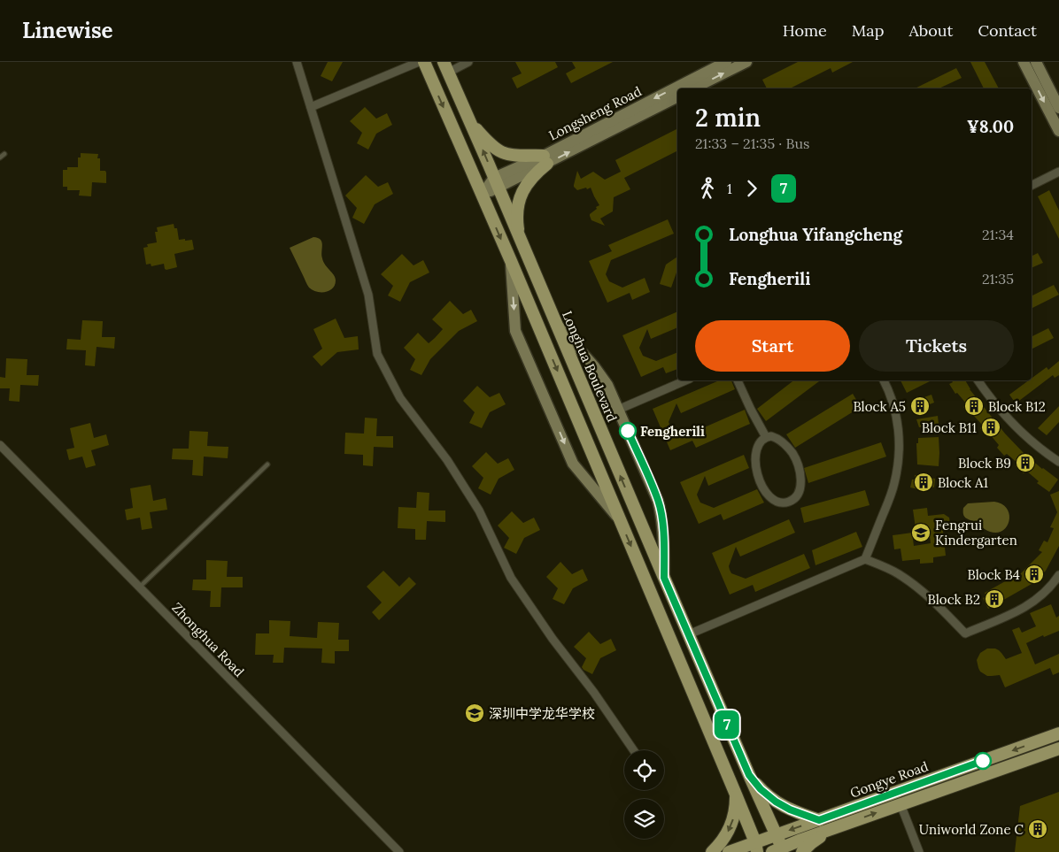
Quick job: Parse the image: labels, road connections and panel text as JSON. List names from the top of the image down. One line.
{"streets":{"main road":["Longsheng Road","Longhua Boulevard","Gongye Road"],"street":["Zhonghua Road"]},"crossings":[["Longsheng Road","Longhua Boulevard"],["Longhua Boulevard","Gongye Road"]],"places":{"building":["Block A5","Block B12","Block B11","Block B9","Block A1","Block B4","Block B2","Uniworld Zone C"],"other":["Fengherili"],"school or university":["Fengrui Kindergarten","深圳中学龙华学校"]},"lines":["bus line 7"],"page":{"header":"Linewise","nav":["Home","Map","About","Contact"],"on_map":"7","heading":["2 min","21:33 – 21:35 · Bus","¥8.00"],"legs":["1","7"],"list":[{"name":"Longhua Yifangcheng","value":"21:34"},{"name":"Fengherili","value":"21:35"}],"buttons":["Start","Tickets"]}}
